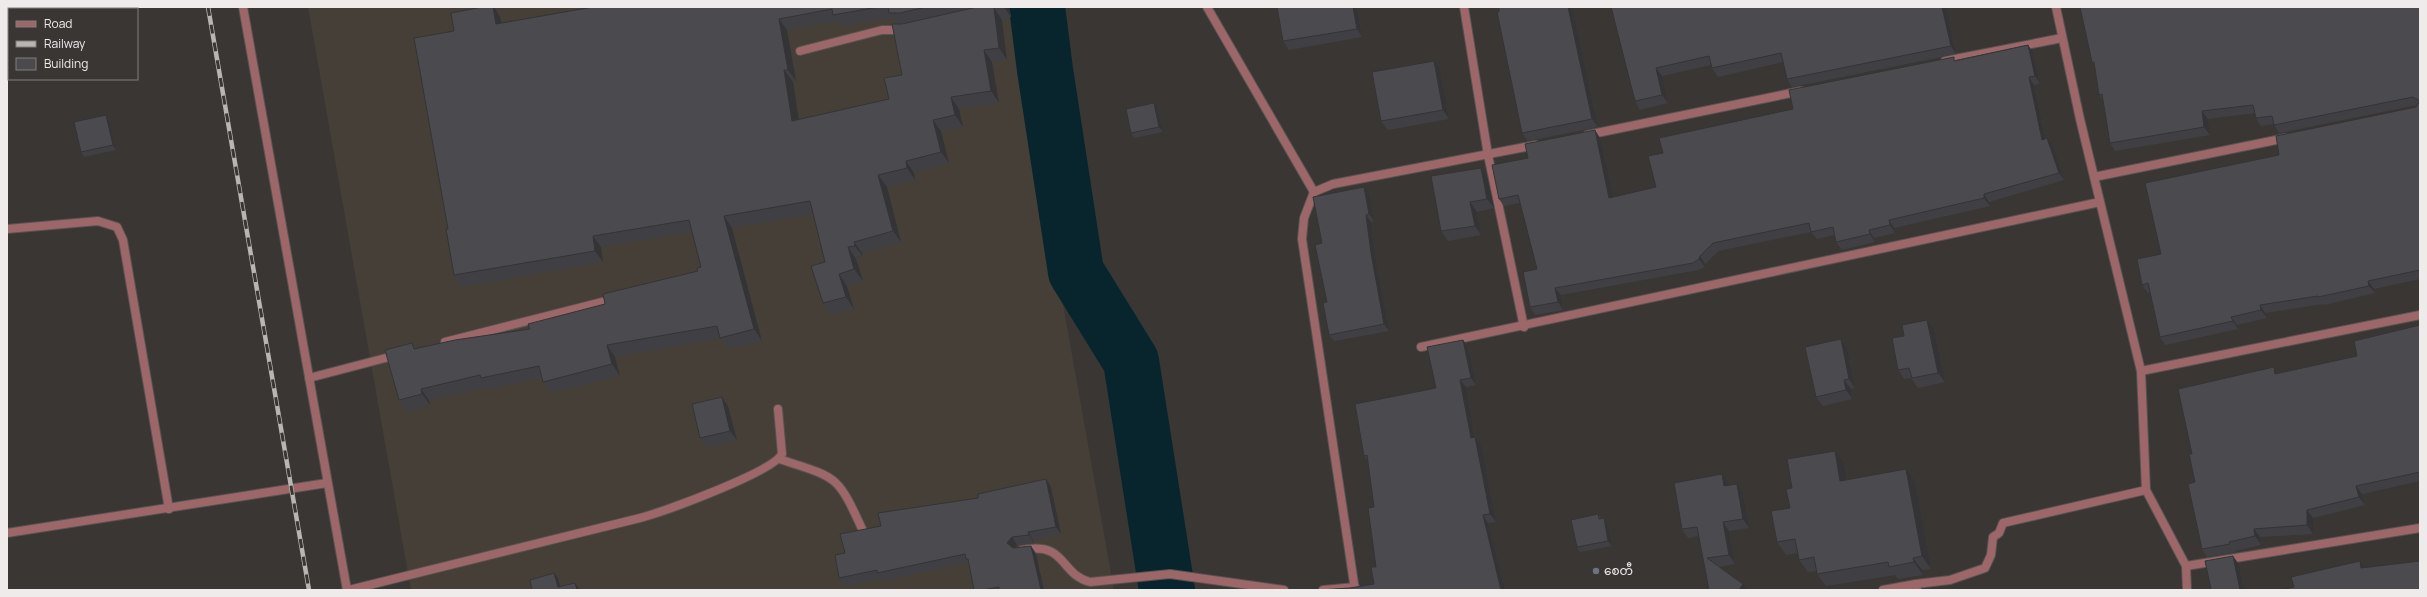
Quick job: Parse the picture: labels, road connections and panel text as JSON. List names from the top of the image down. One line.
{"places":["စေတီ"],"legend":["Road","Railway","Building"]}
